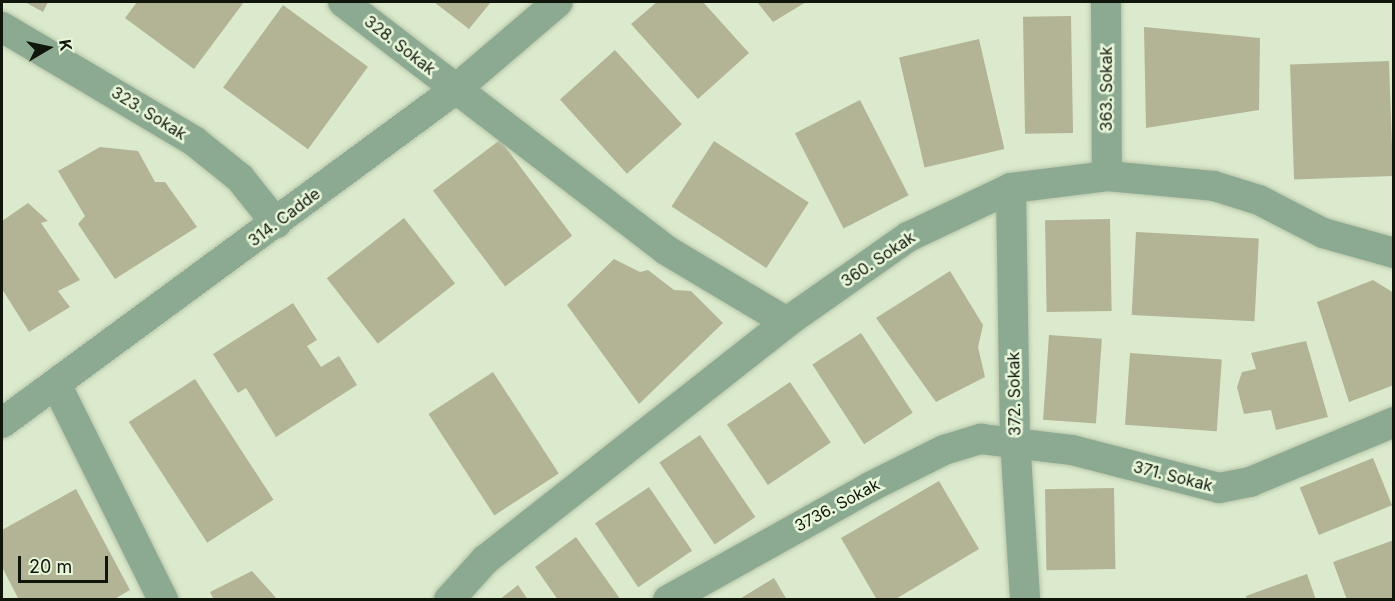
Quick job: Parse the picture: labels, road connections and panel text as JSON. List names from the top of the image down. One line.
{"streets":{"street":["328. Sokak","363. Sokak","323. Sokak","314. Cadde","360. Sokak","372. Sokak","371. Sokak","3736. Sokak"]},"crossings":[["328. Sokak","314. Cadde"],["328. Sokak","360. Sokak"],["363. Sokak","360. Sokak"],["323. Sokak","314. Cadde"],["360. Sokak","372. Sokak"],["372. Sokak","371. Sokak"],["372. Sokak","3736. Sokak"],["371. Sokak","3736. Sokak"]],"scale_bar":"20 m","north":"right"}
